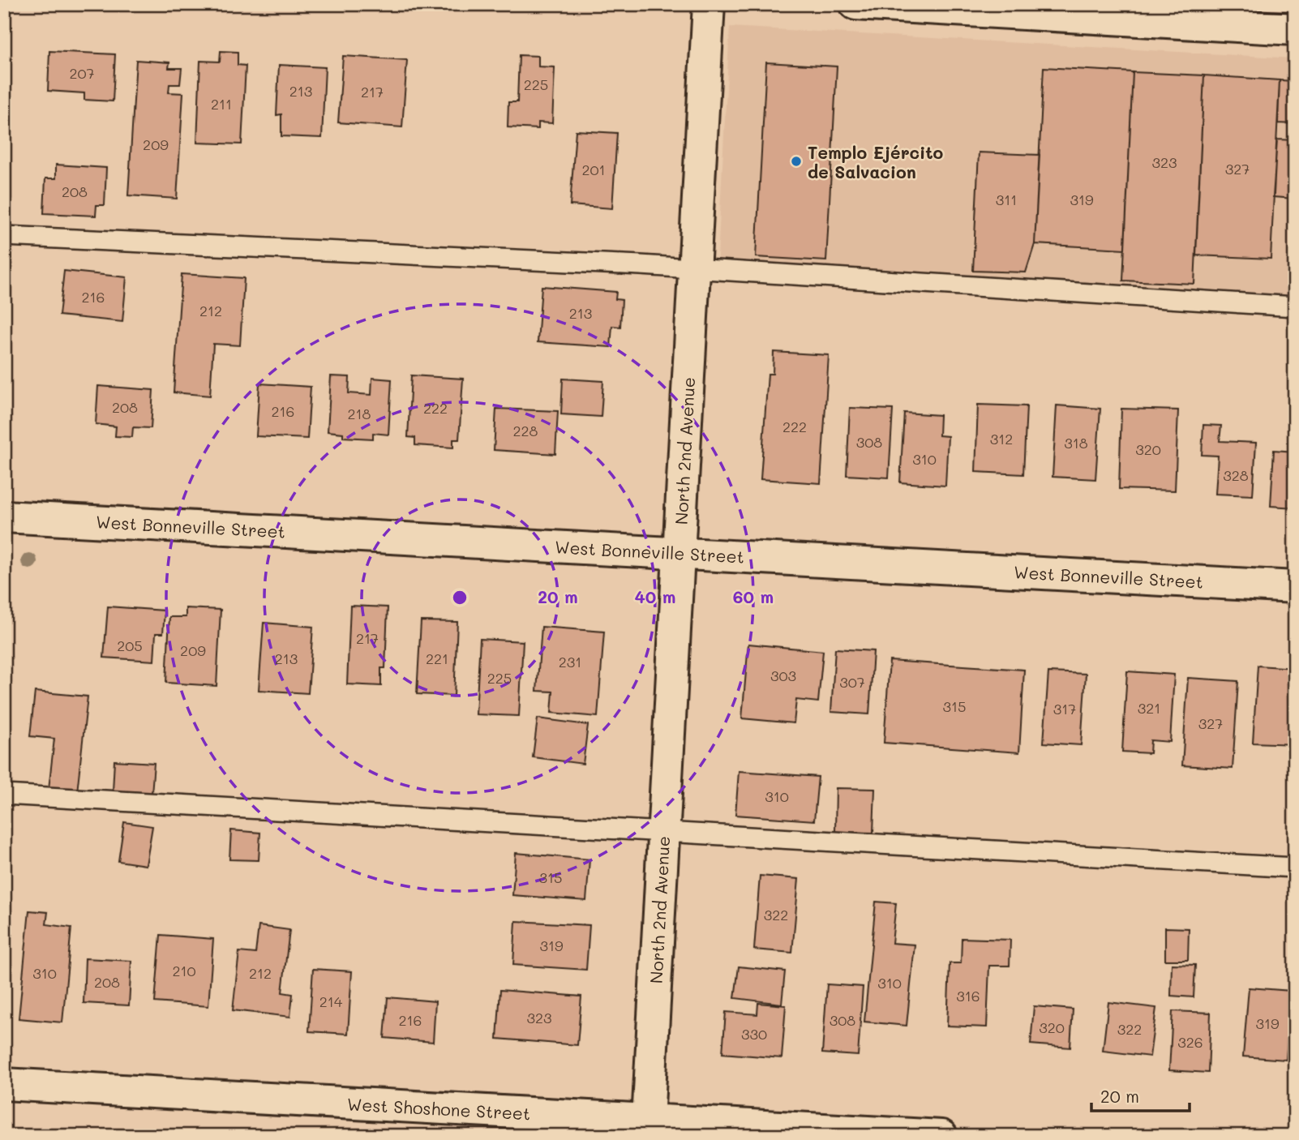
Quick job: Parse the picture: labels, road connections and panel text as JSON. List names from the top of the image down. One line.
{"streets":{"street":["North 2nd Avenue","West Bonneville Street","West Shoshone Street"]},"crossings":[["North 2nd Avenue","West Bonneville Street"],["North 2nd Avenue","West Shoshone Street"]],"places":["Templo Ejército de Salvacion"],"house_numbers":["207","225","213","217","211","209","323","327","201","208","311","319","216","212","213","208","222","216","218","222","228","312","308","318","320","310","328","217","205","209","213","221","231","303","225","307","315","321","317","327","310","315","322","319","210","310","212","208","310","316","214","323","216","308","319","320","322","330","326"],"scale_bar":"20 m","rings":["20 m","40 m","60 m"]}
